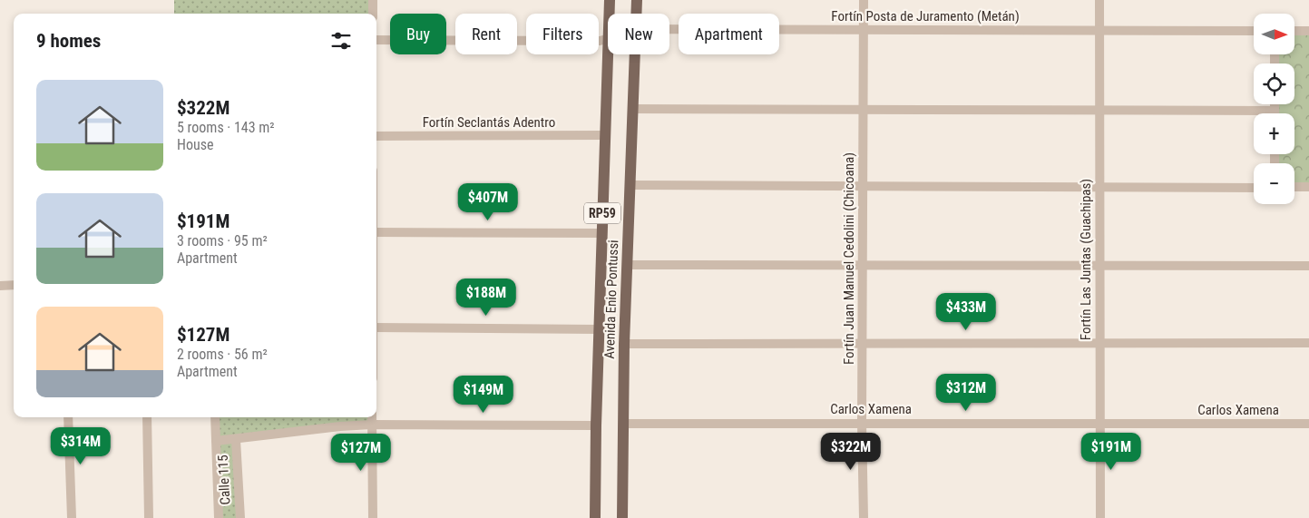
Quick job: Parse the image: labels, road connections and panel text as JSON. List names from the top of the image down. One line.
{"streets":{"main road":["RP59","Avenida Enio Pontussi"],"street":["Fortín Posta de Juramento (Metán)","Fortín Seclantás Adentro","Fortín Juan Manuel Cedolini (Chicoana)","Fortín Las Juntas (Guachipas)","Carlos Xamena","Calle 115"]},"crossings":[["Fortín Posta de Juramento (Metán)","Fortín Juan Manuel Cedolini (Chicoana)"],["Fortín Posta de Juramento (Metán)","Fortín Las Juntas (Guachipas)"],["Fortín Seclantás Adentro","Avenida Enio Pontussi"],["Fortín Juan Manuel Cedolini (Chicoana)","Carlos Xamena"],["Fortín Las Juntas (Guachipas)","Carlos Xamena"],["Avenida Enio Pontussi","Carlos Xamena"]],"north":"right","page":{"map_buttons":["+","−"],"chip":["Buy","Rent","Filters","New","Apartment"],"heading":"9 homes","list":[{"name":"$322M","note":"5 rooms · 143 m² · House"},{"name":"$191M","note":"3 rooms · 95 m² · Apartment"},{"name":"$127M","note":"2 rooms · 56 m² · Apartment"}],"price":["$407M","$188M","$433M","$312M","$149M","$314M","$322M","$191M","$127M"]}}
